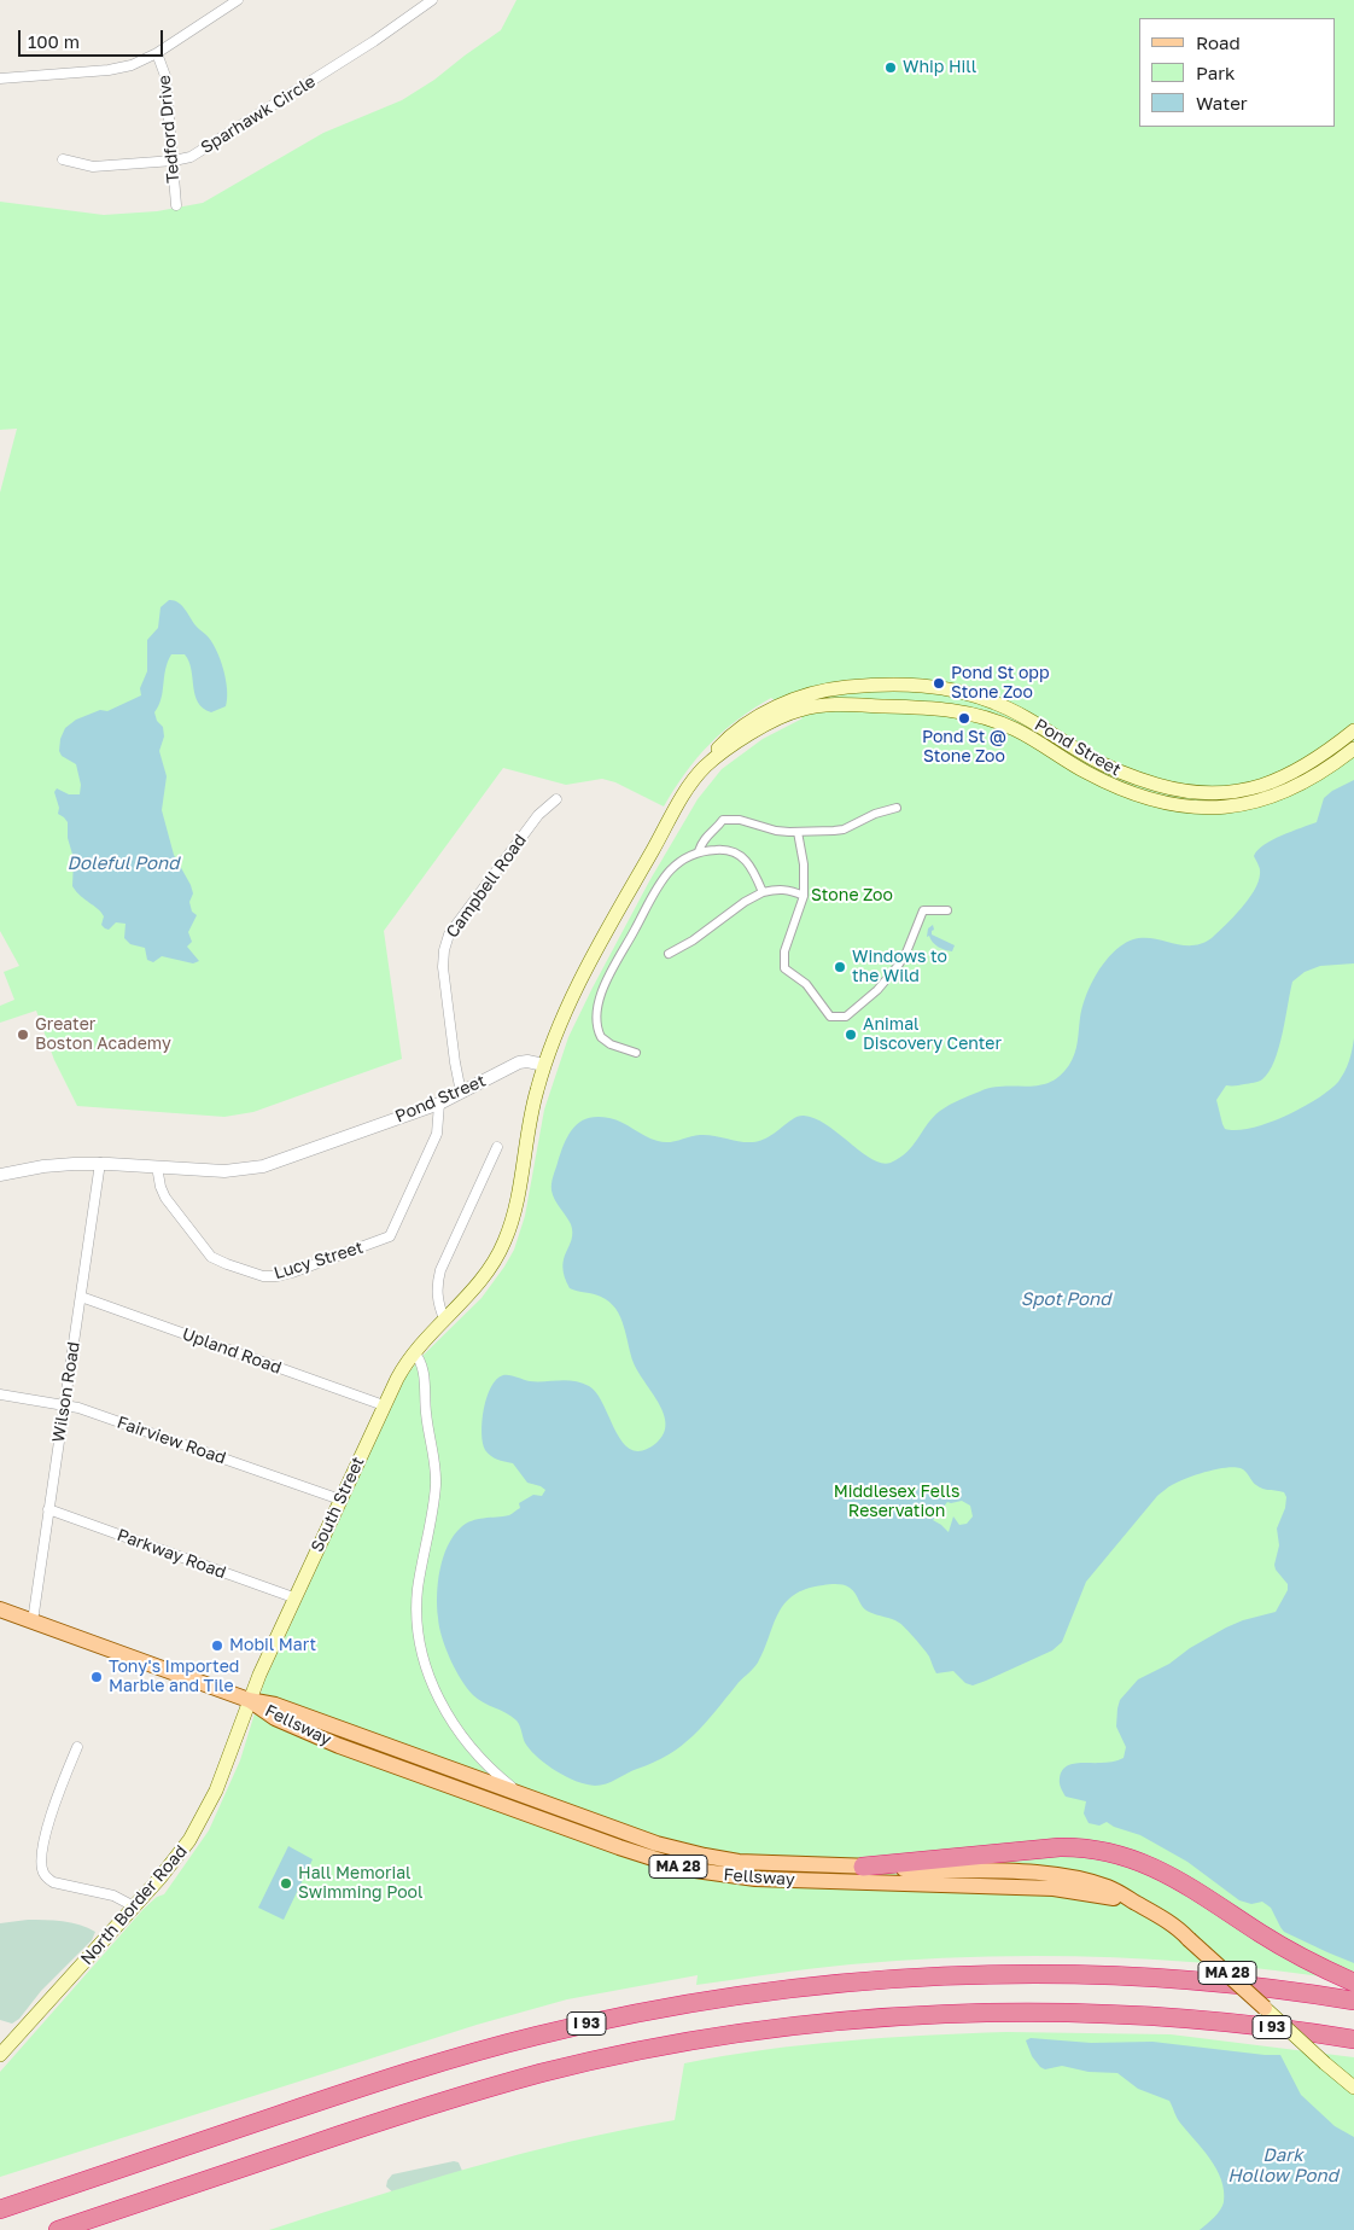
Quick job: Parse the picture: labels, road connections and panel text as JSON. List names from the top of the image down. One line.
{"streets":{"highway":["I 93"],"main road":["Pond Street","South Street","Fellsway","MA 28","North Border Road"],"street":["Sparhawk Circle","Tedford Drive","Campbell Road","Lucy Street","Upland Road","Wilson Road","Fairview Road","Parkway Road"]},"crossings":[["Sparhawk Circle","Tedford Drive"],["Pond Street","Campbell Road"],["Pond Street","Lucy Street"],["Pond Street","Wilson Road"],["Pond Street","South Street"],["Upland Road","Wilson Road"],["Upland Road","South Street"],["Wilson Road","Fairview Road"],["Wilson Road","Parkway Road"],["Wilson Road","MA 28"],["Fairview Road","South Street"],["South Street","Parkway Road"],["South Street","Fellsway"],["South Street","MA 28"],["South Street","North Border Road"],["Fellsway","MA 28"],["Fellsway","North Border Road"],["MA 28","North Border Road"]],"water":["Doleful Pond","Spot Pond","Dark Hollow Pond"],"parks":["Stone Zoo","Middlesex Fells Reservation"],"places":["Whip Hill","Pond St opp Stone Zoo","Pond St @ Stone Zoo","Windows to the Wild","Greater Boston Academy","Animal Discovery Center","Mobil Mart","Tony's Imported Marble and Tile","Hall Memorial Swimming Pool"],"legend":["Road","Park","Water"],"scale_bar":"100 m"}
